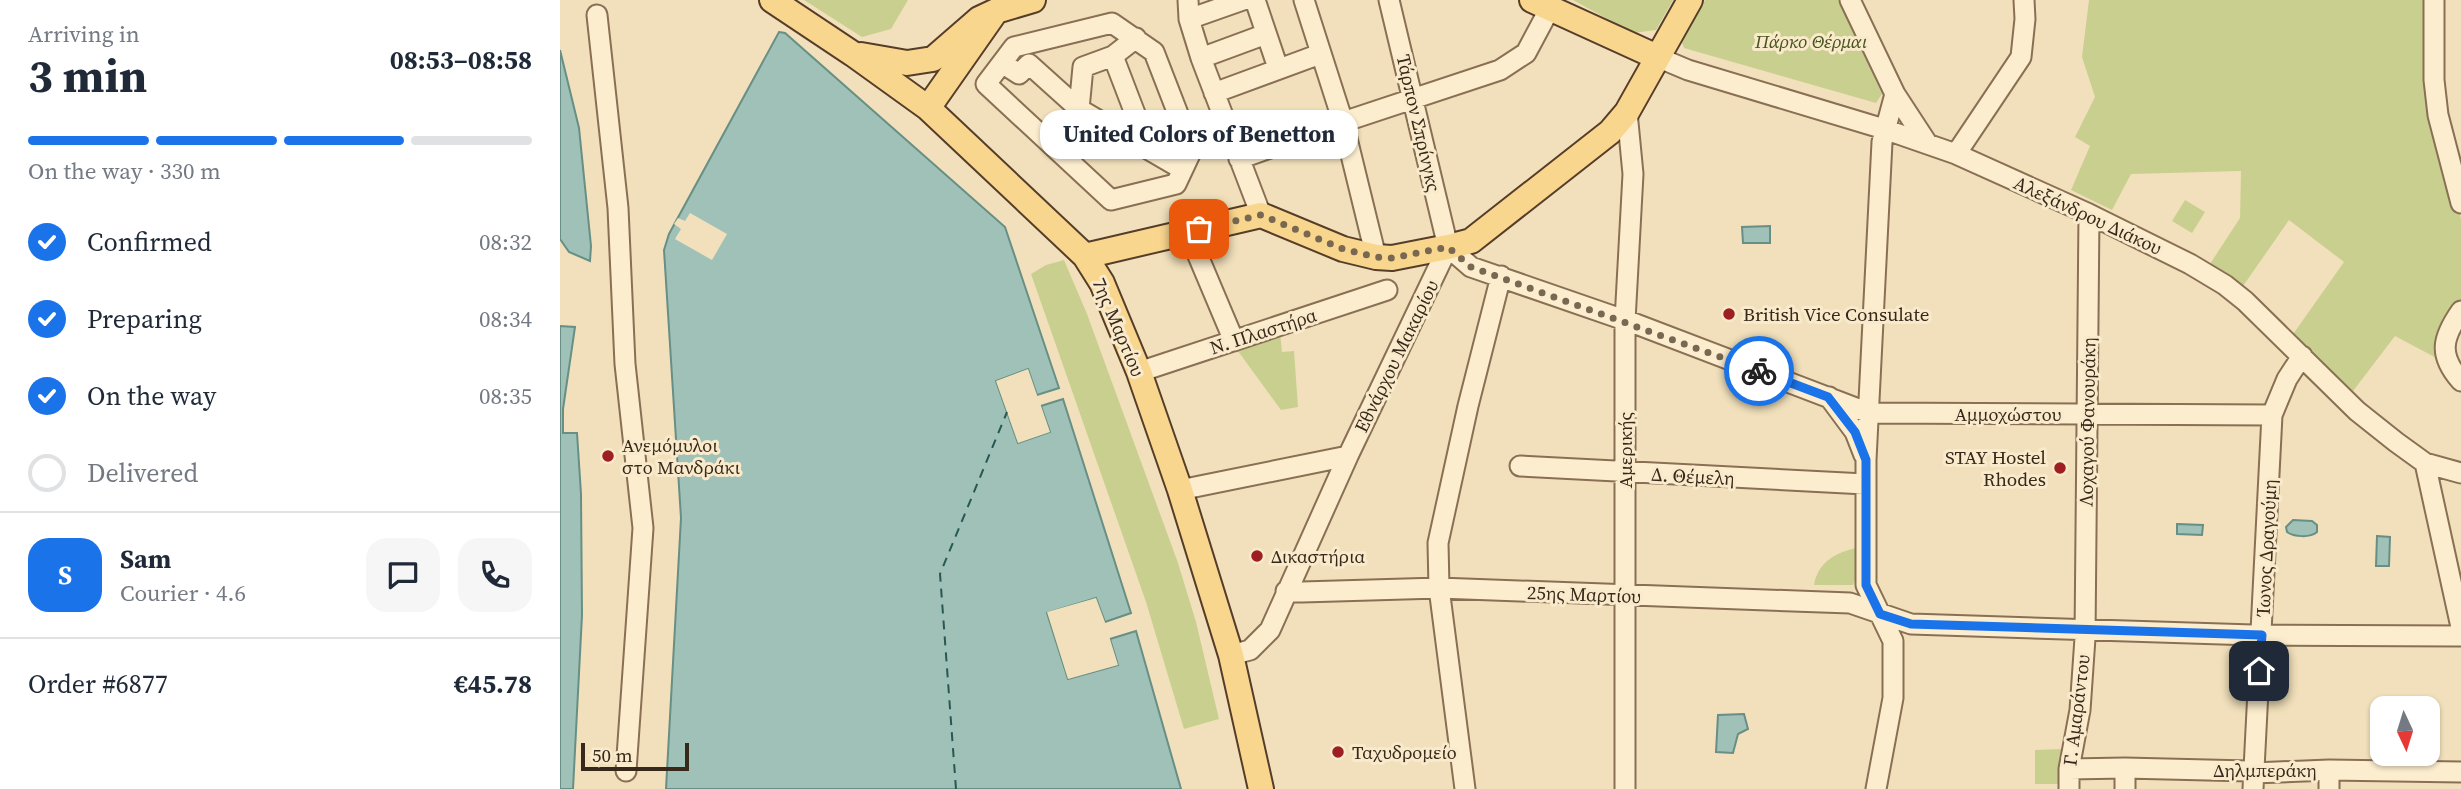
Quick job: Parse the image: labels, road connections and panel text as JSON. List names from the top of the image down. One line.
{"streets":{"main road":["7ης Μαρτίου"],"street":["Τάρπον Σπρίνγκς","Αλεξάνδρου Διάκου","Ν. Πλαστήρα","Εθνάρχου Μακαρίου","Αμμοχώστου","Λοχαγού Φανουράκη","Αμερικής","Δ. Θέμελη","Ίωνος Δραγούμη","25ης Μαρτίου","Γ. Αμαράντου","Δηλμπεράκη"]},"crossings":[["Τάρπον Σπρίνγκς","Εθνάρχου Μακαρίου"],["Αλεξάνδρου Διάκου","Λοχαγού Φανουράκη"],["Αλεξάνδρου Διάκου","Ίωνος Δραγούμη"],["7ης Μαρτίου","Ν. Πλαστήρα"],["7ης Μαρτίου","Εθνάρχου Μακαρίου"],["Εθνάρχου Μακαρίου","25ης Μαρτίου"],["Αμμοχώστου","Λοχαγού Φανουράκη"],["Αμμοχώστου","Ίωνος Δραγούμη"],["Λοχαγού Φανουράκη","25ης Μαρτίου"],["Λοχαγού Φανουράκη","Γ. Αμαράντου"],["Αμερικής","Δ. Θέμελη"],["Αμερικής","25ης Μαρτίου"],["Ίωνος Δραγούμη","25ης Μαρτίου"],["Ίωνος Δραγούμη","Δηλμπεράκη"],["25ης Μαρτίου","Γ. Αμαράντου"],["Γ. Αμαράντου","Δηλμπεράκη"]],"parks":["Πάρκο Θέρμαι"],"places":["United Colors of Benetton","British Vice Consulate","Ανεμόμυλοι στο Μανδράκι","STAY Hostel Rhodes","Δικαστήρια","Ταχυδρομείο"],"scale_bar":"50 m","north":"bottom","page":{"heading":["3 min","Arriving in","08:53–08:58"],"panel":["Sam","Courier · 4.6","Order #6877","€45.78"],"bubble":"United Colors of Benetton","bar":"On the way · 330 m","list":[["Confirmed","08:32"],["Preparing","08:34"],["On the way","08:35"],"Delivered"],"round":"S","scale":"50 m"}}
